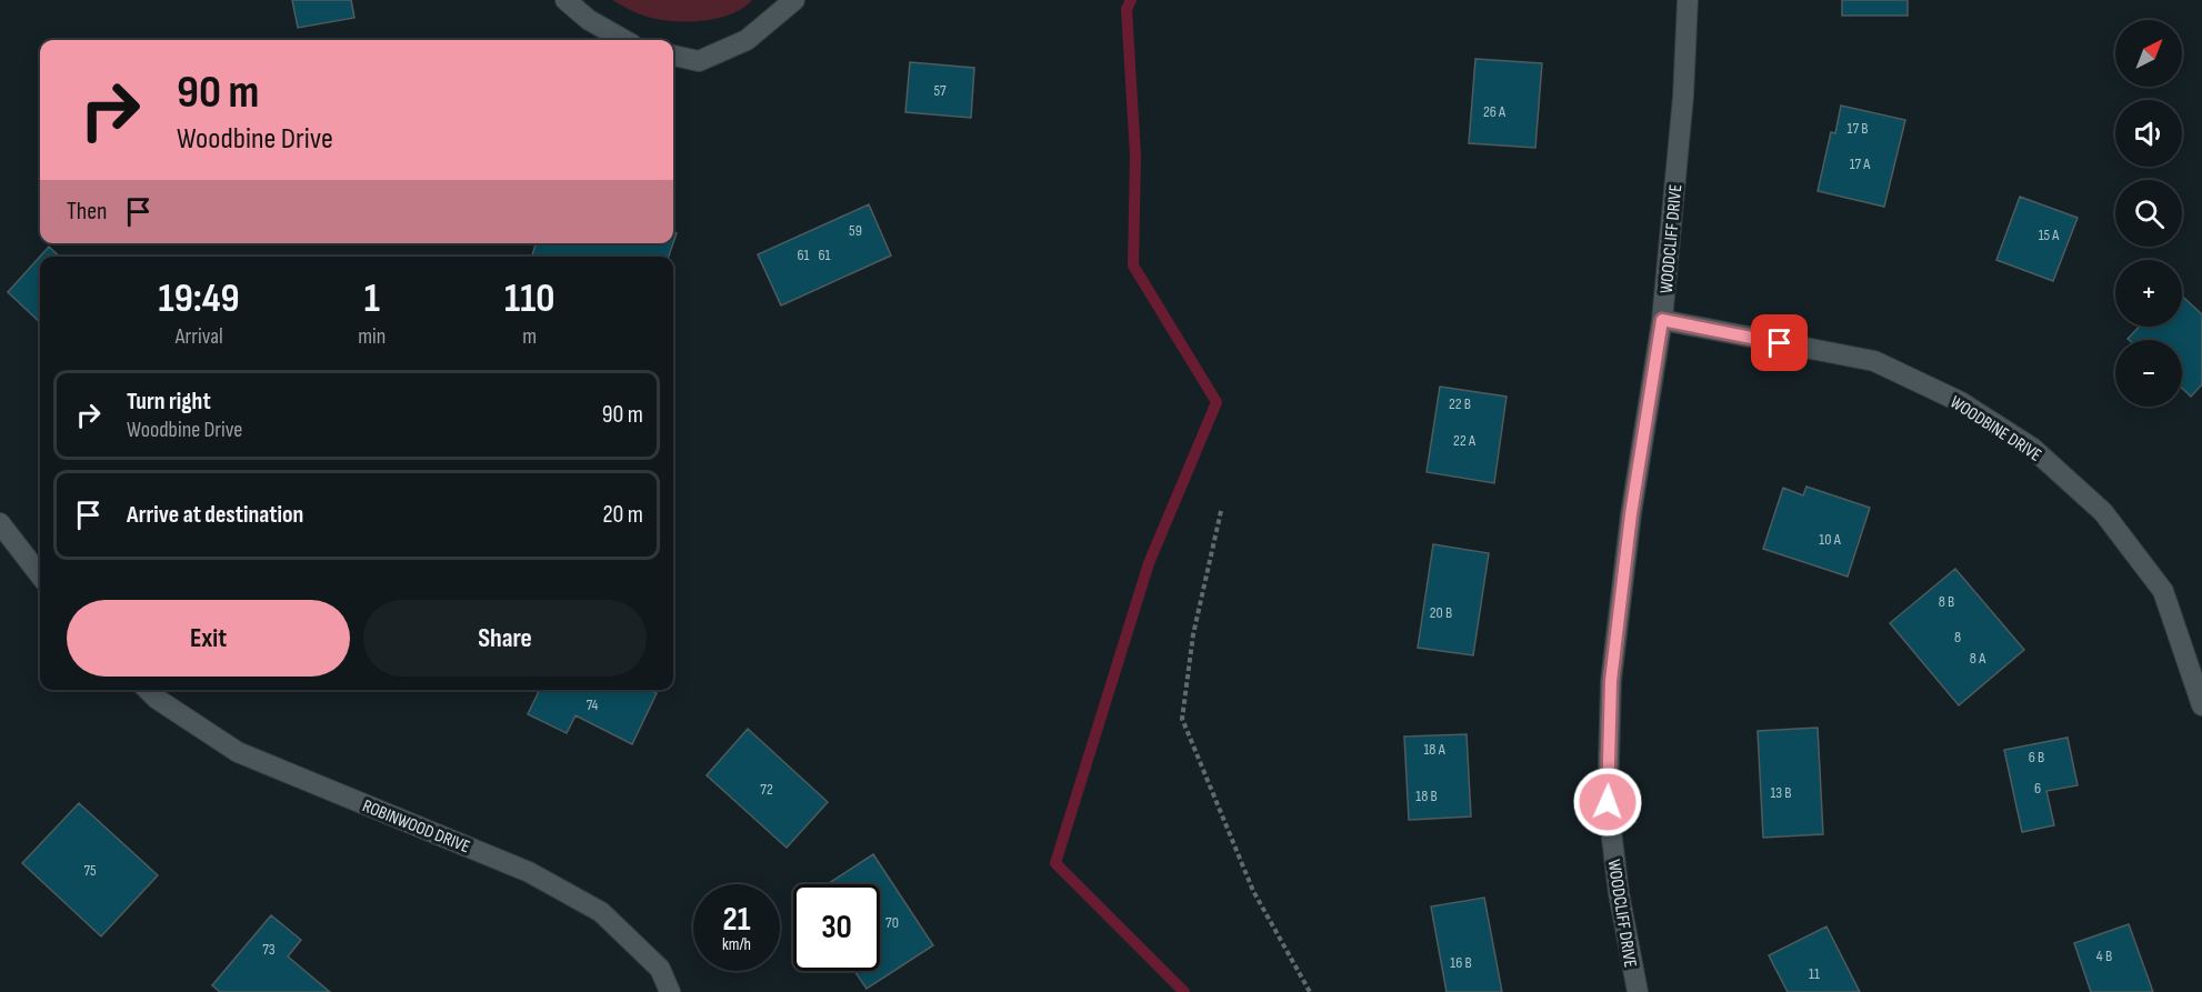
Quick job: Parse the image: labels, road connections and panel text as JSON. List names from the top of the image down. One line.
{"streets":{"street":["WOODCLIFF DRIVE","WOODBINE DRIVE","ROBINWOOD DRIVE"]},"crossings":[["WOODCLIFF DRIVE","WOODBINE DRIVE"]],"house_numbers":["57","26 A","17 B","17 A","59","15 A","61","61","22 B","22 A","10 A","8 B","20 B","8","8 A","74","18 A","6 B","6","72","13 B","18 B","75","70","73","4 B","16 B","11"],"north":"top right","page":{"map_buttons":["+","−"],"turn":["90 m","Woodbine Drive"],"then":"Then","eta":["19:49","Arrival","1","min","110","m"],"list":[{"name":"Turn right","note":"Woodbine Drive","value":"90 m"},{"name":"Arrive at destination","value":"20 m"}],"buttons":["Exit","Share"],"speed":"21 km/h","limit":"30"}}
